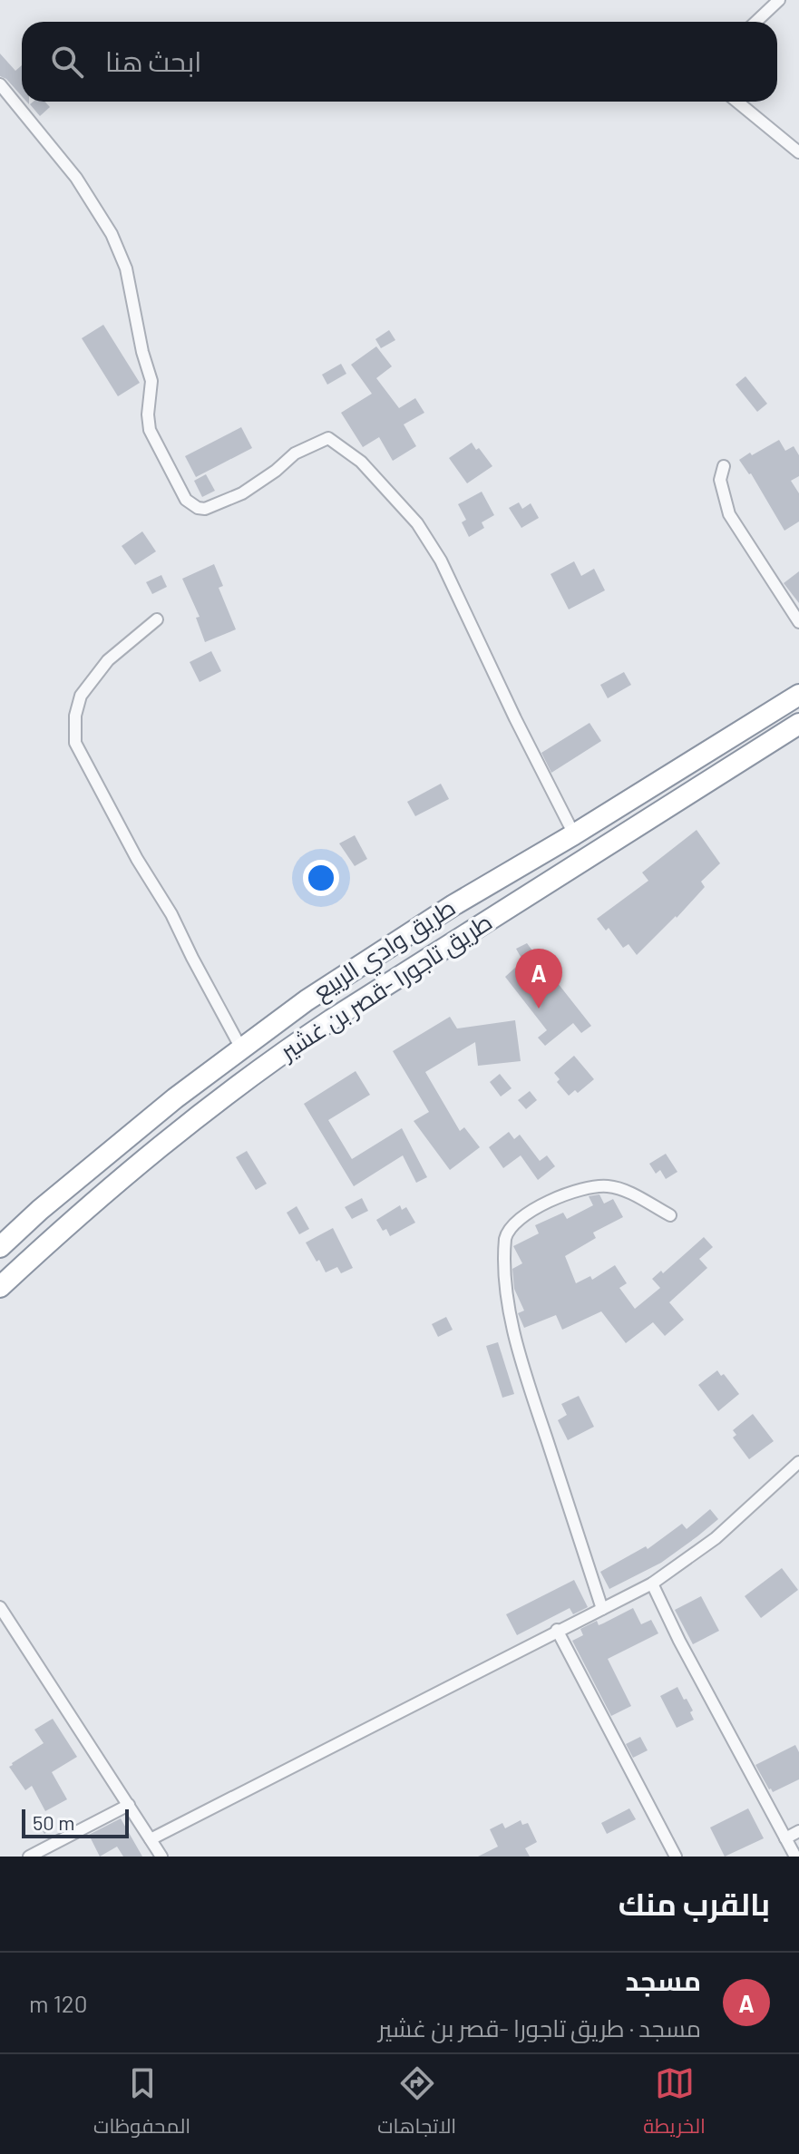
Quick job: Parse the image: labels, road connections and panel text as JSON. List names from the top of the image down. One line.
{"streets":{"highway":["طريق وادي الربيع","طريق تاجورا -قصر بن غشير"]},"scale_bar":"50 m","page":{"search":"ابحث هنا","pins":"A","scale":"50 m","heading":"بالقرب منك","list":[{"mark":"A","name":"مسجد","note":"مسجد · طريق تاجورا -قصر بن غشير","value":"120 m"}],"nav":["الخريطة","الاتجاهات","المحفوظات"]}}
